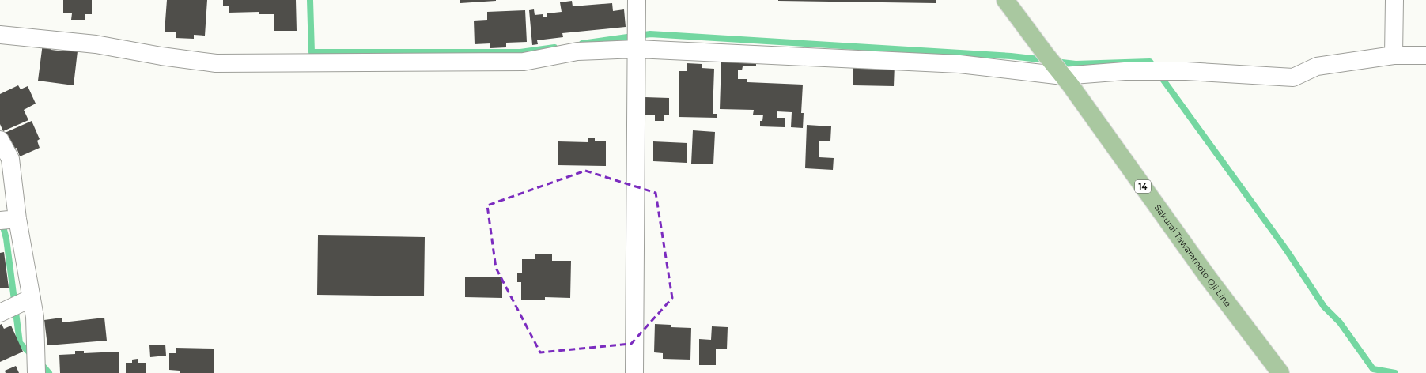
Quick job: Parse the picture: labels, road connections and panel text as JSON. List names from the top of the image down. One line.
{"streets":{"main road":["14","Sakurai Tawaramoto Oji Line"]}}
